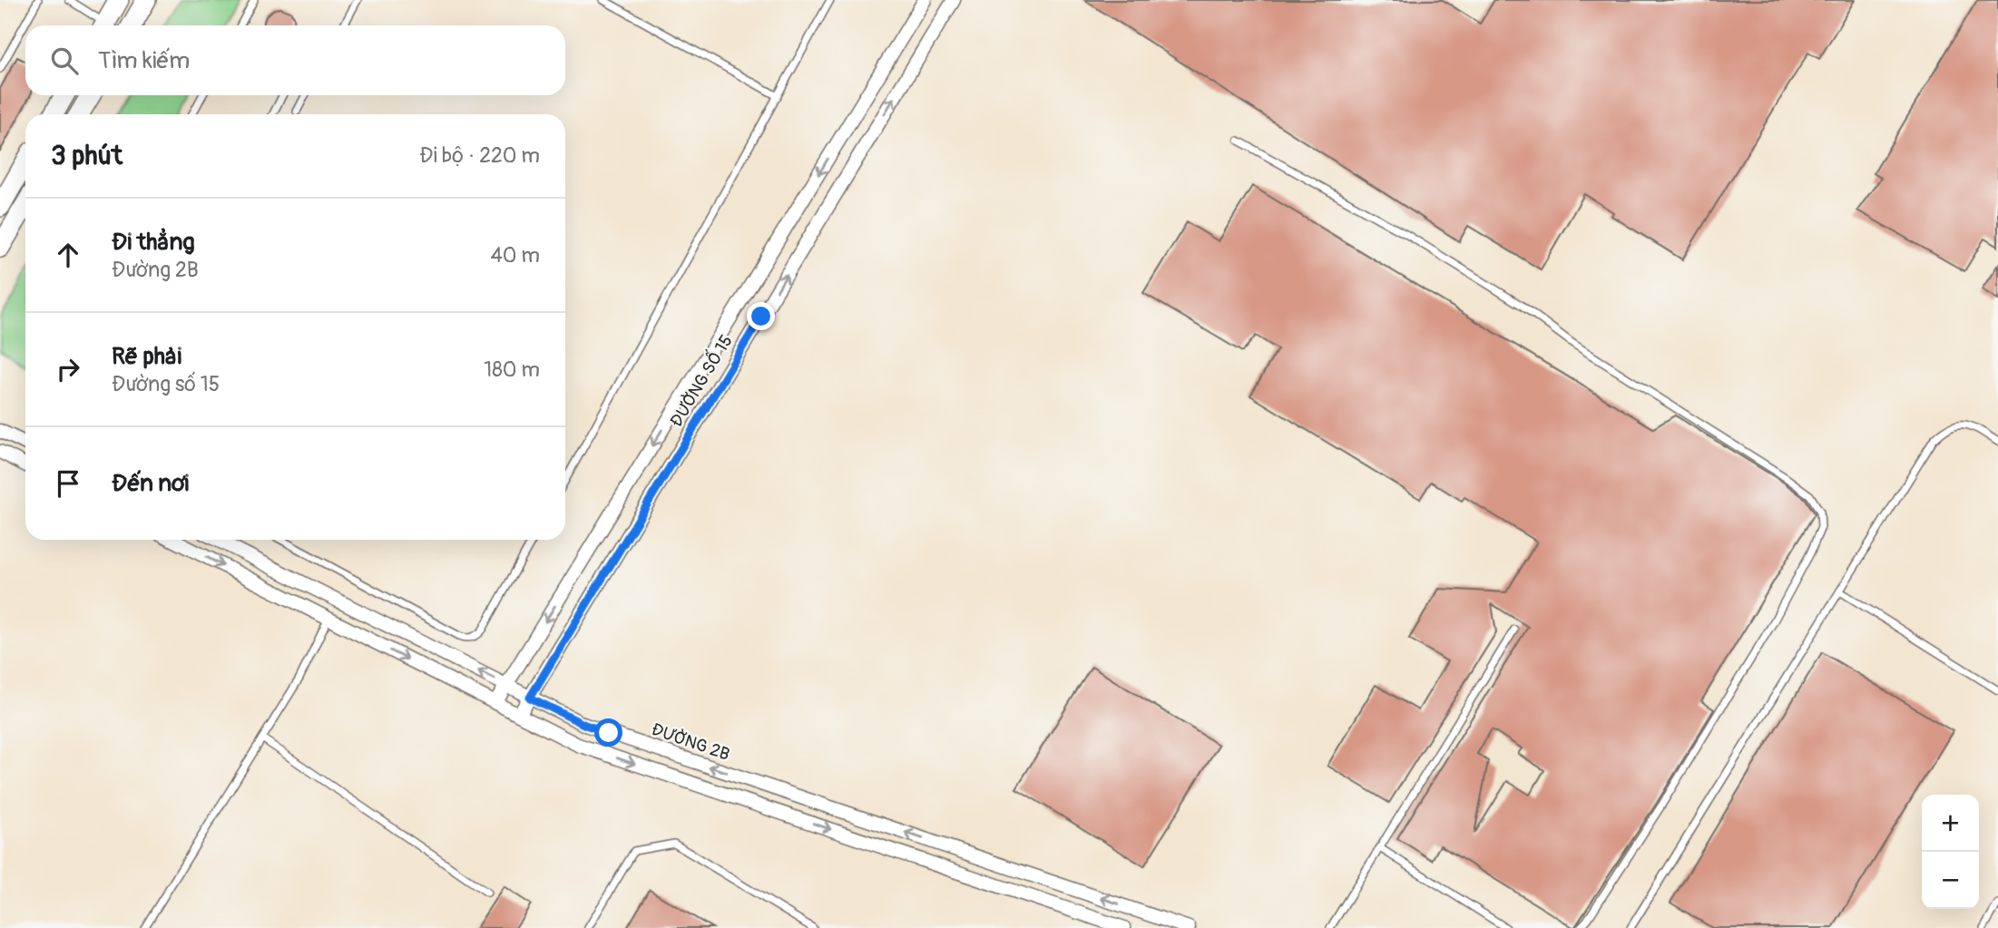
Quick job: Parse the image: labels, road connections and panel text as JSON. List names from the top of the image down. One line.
{"streets":{"street":["ĐƯỜNG SỐ 15","ĐƯỜNG 2B"]},"crossings":[["ĐƯỜNG SỐ 15","ĐƯỜNG 2B"]],"page":{"search":"Tìm kiếm","heading":["3 phút","Đi bộ · 220 m"],"list":[["Đi thẳng","Đường 2B","40 m"],["Rẽ phải","Đường số 15","180 m"],"Đến nơi"],"map_buttons":["+","−"]}}
